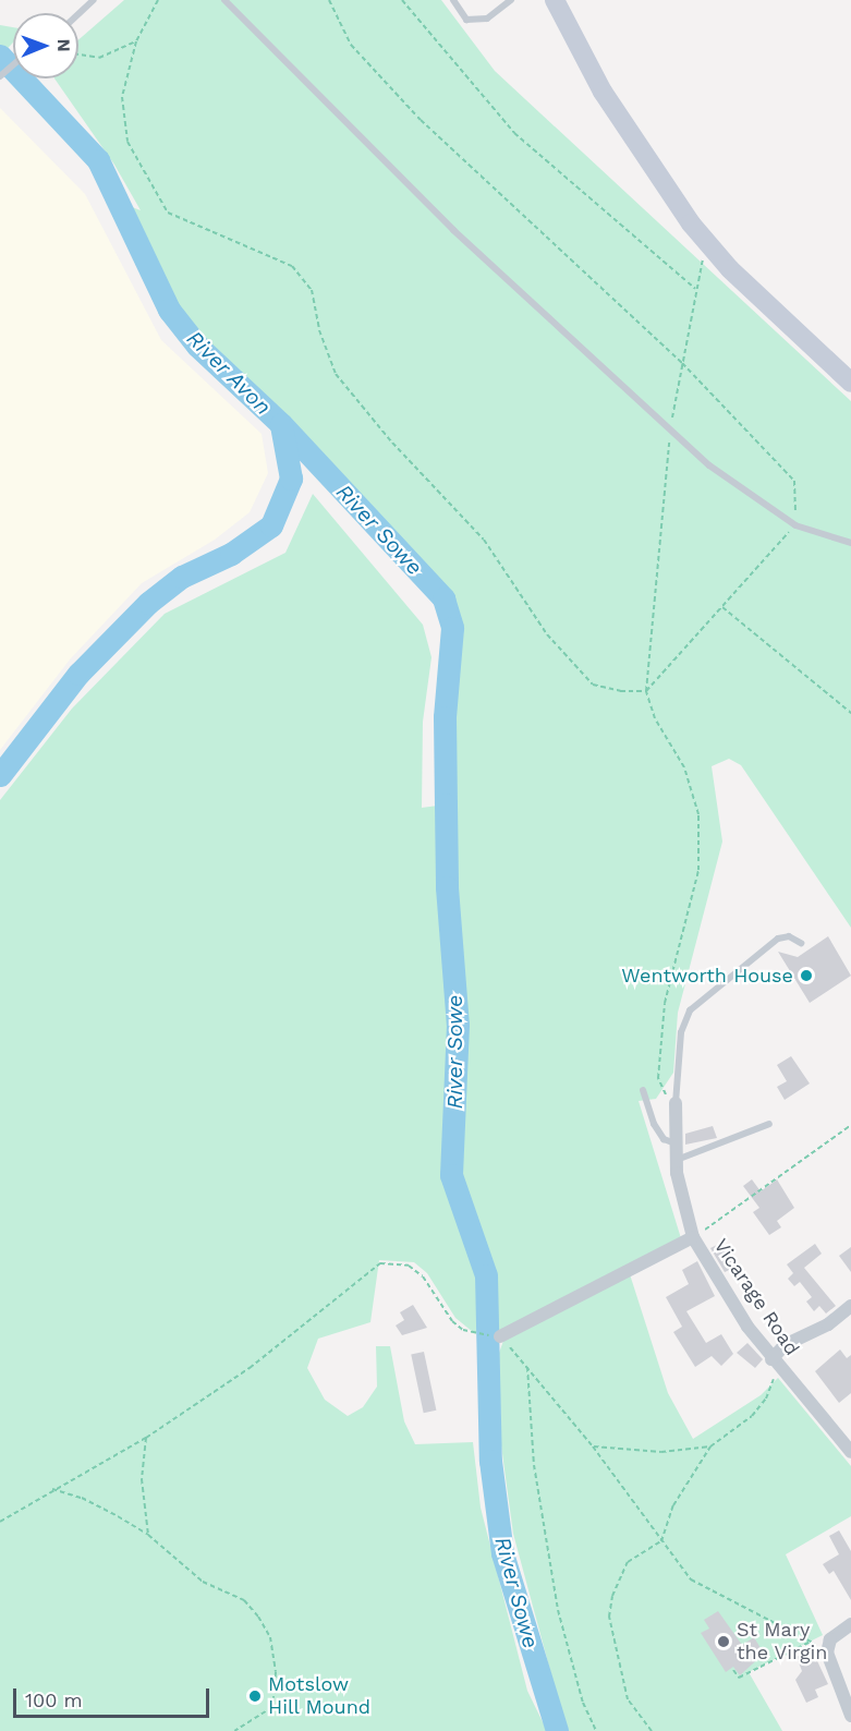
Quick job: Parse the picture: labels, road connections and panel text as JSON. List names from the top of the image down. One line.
{"streets":{"street":["Vicarage Road"]},"water":["River Avon","River Sowe"],"places":["Wentworth House","St Mary the Virgin","Motslow Hill Mound"],"scale_bar":"100 m","north":"right"}
